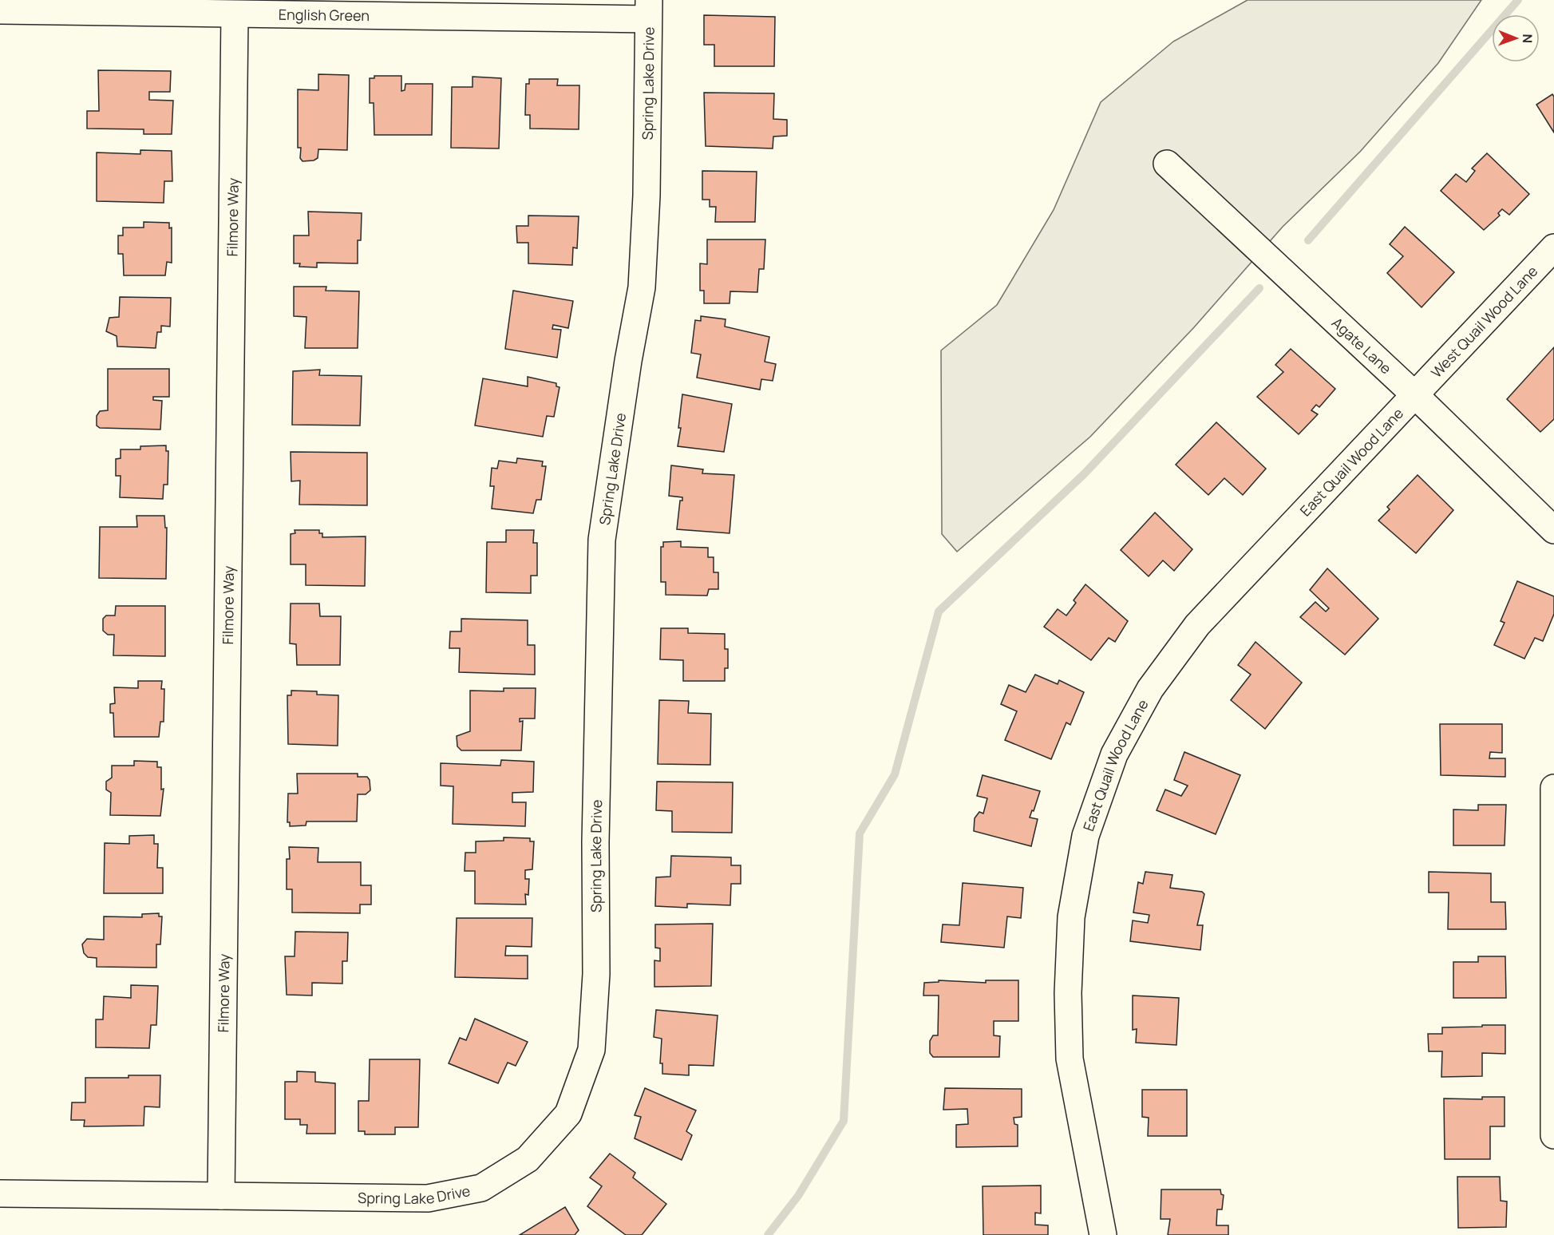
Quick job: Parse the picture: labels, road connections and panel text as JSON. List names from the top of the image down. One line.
{"streets":{"street":["English Green","Spring Lake Drive","Filmore Way","West Quail Wood Lane","Agate Lane","East Quail Wood Lane"]},"crossings":[["English Green","Spring Lake Drive"],["English Green","Filmore Way"],["Spring Lake Drive","Filmore Way"],["West Quail Wood Lane","Agate Lane"],["West Quail Wood Lane","East Quail Wood Lane"],["Agate Lane","East Quail Wood Lane"]],"north":"right"}
